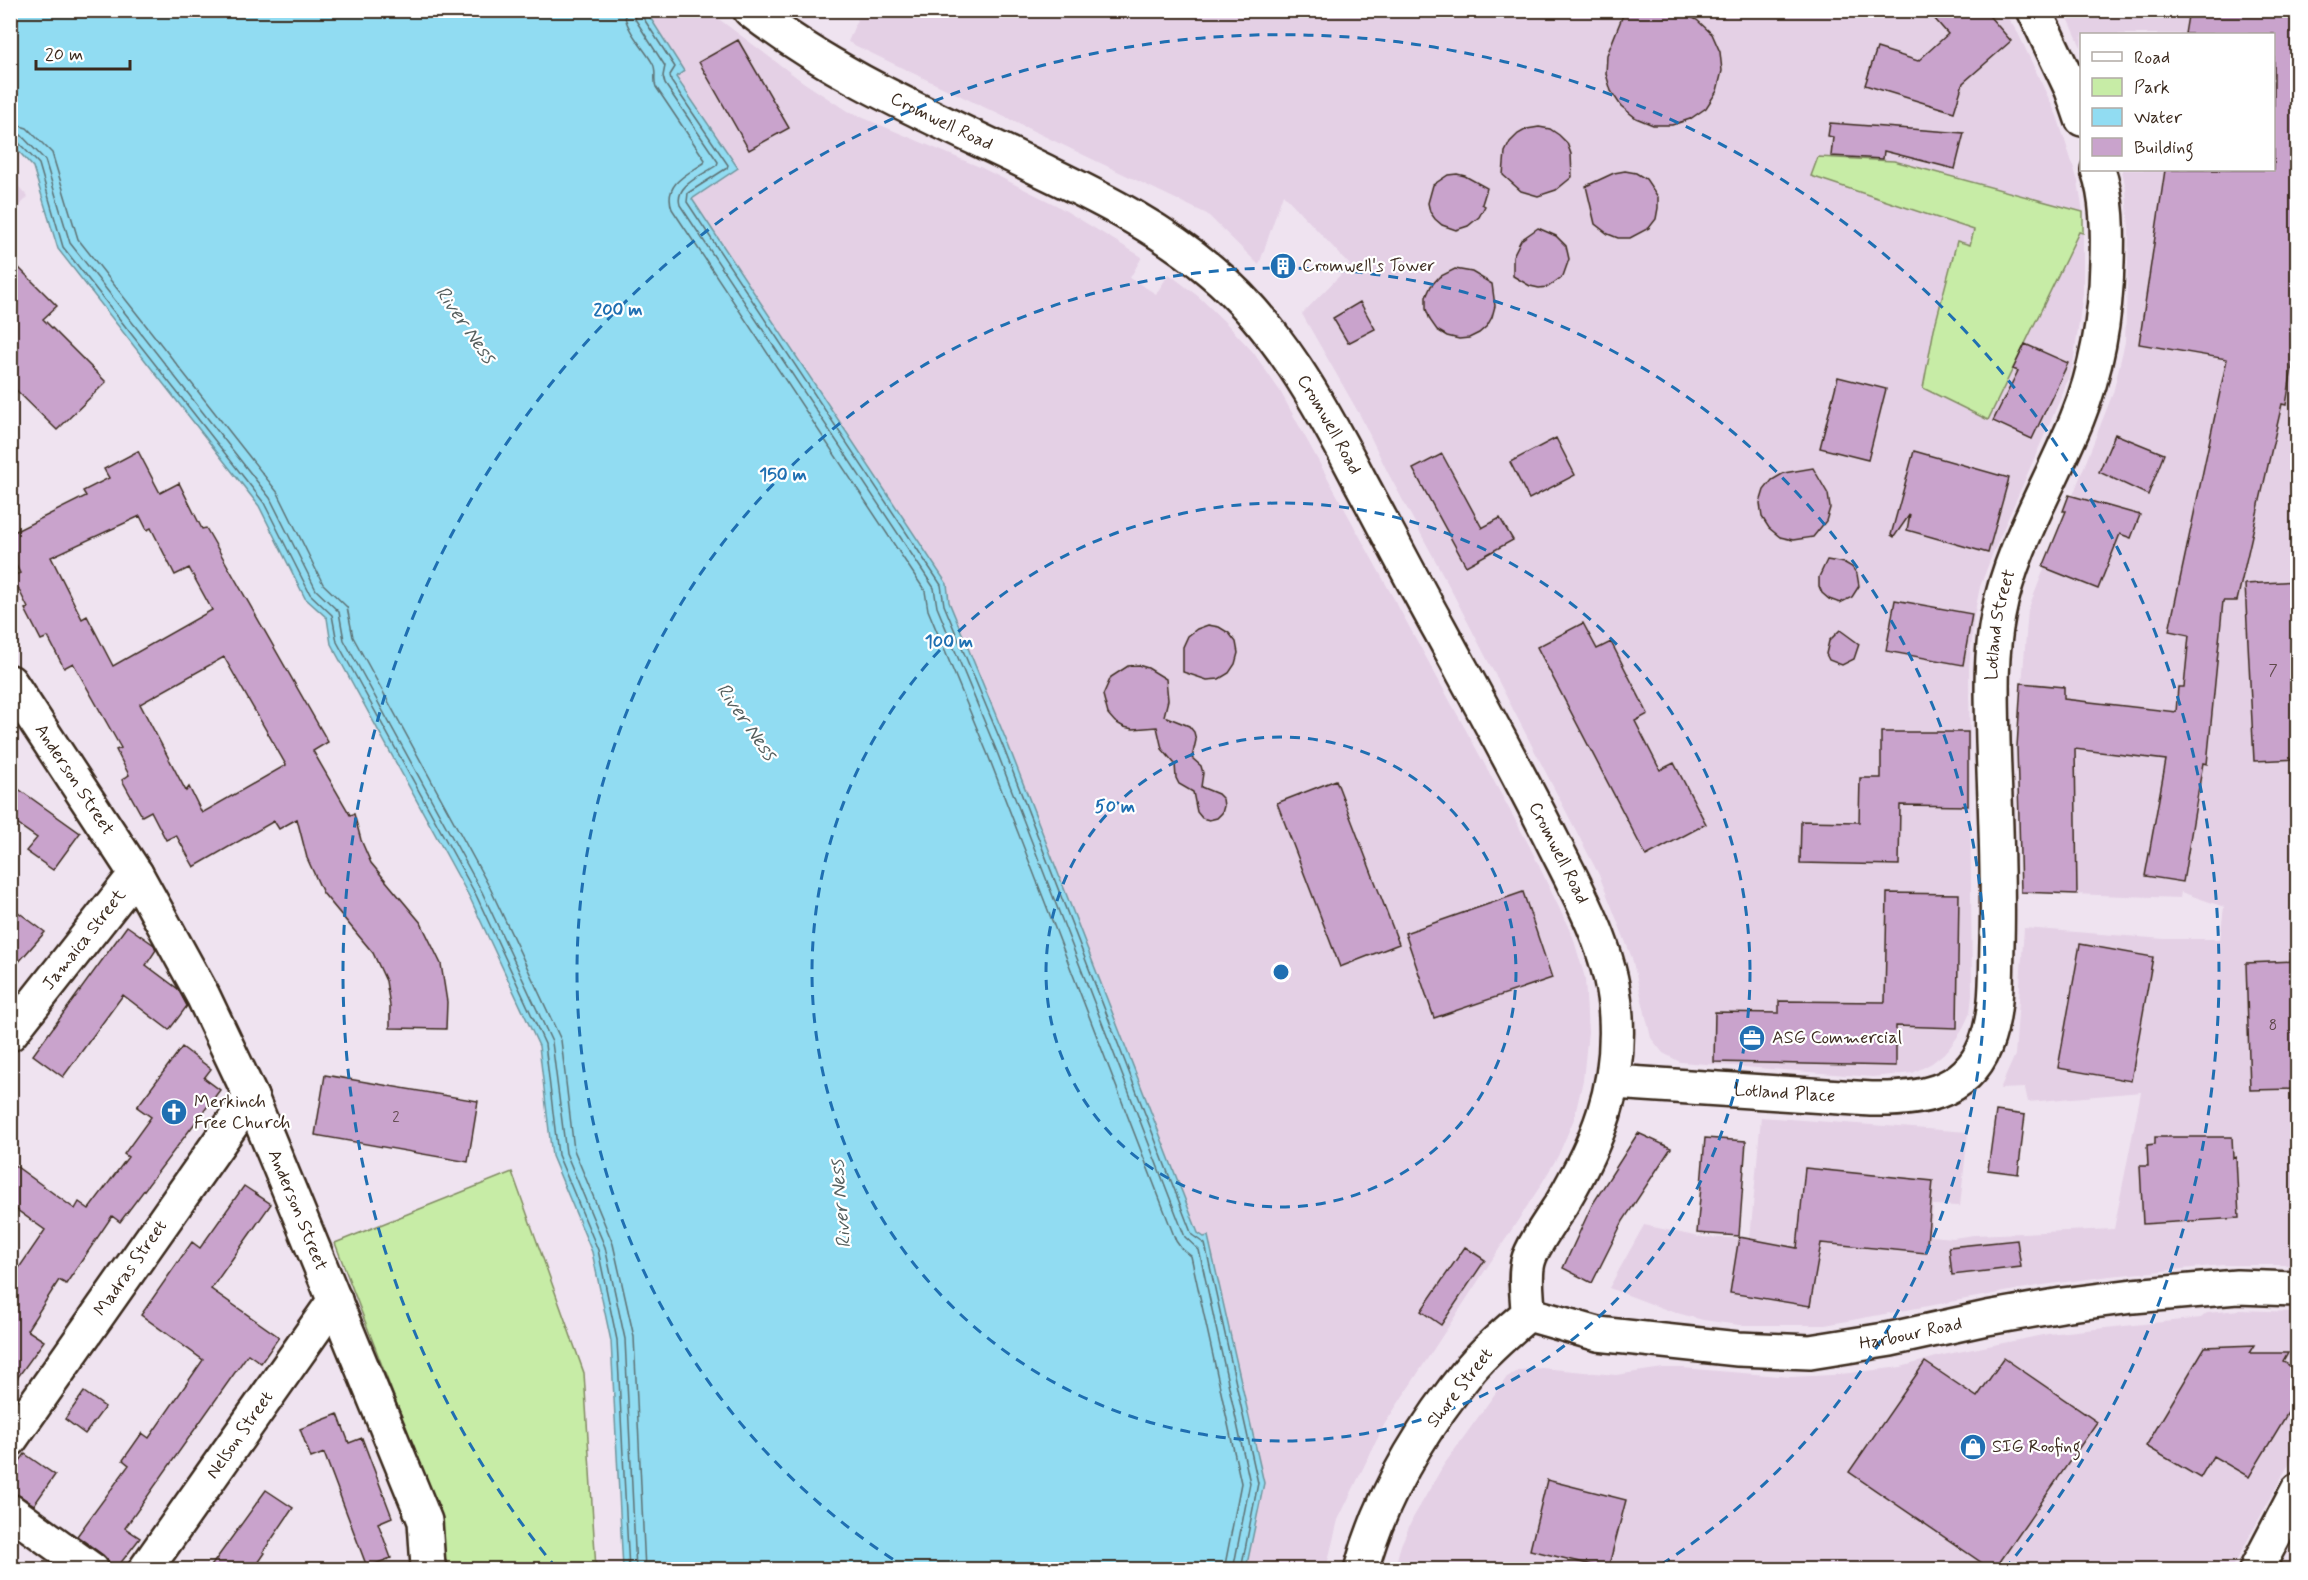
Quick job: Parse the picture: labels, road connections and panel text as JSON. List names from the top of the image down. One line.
{"streets":{"street":["Cromwell Road","Lotland Street","Anderson Street","Jamaica Street","Lotland Place","Madras Street","Harbour Road","Shore Street","Nelson Street"]},"crossings":[["Cromwell Road","Lotland Place"],["Lotland Street","Lotland Place"],["Anderson Street","Jamaica Street"],["Anderson Street","Madras Street"],["Anderson Street","Nelson Street"],["Harbour Road","Shore Street"]],"water":["River Ness"],"places":{"building":["Cromwell's Tower"],"office":["ASG Commercial"],"church":["Merkinch Free Church"],"shop":["SIG Roofing"]},"house_numbers":["7","8","2"],"legend":["Road","Park","Water","Building"],"scale_bar":"20 m","rings":["200 m","150 m","100 m","50 m"]}
